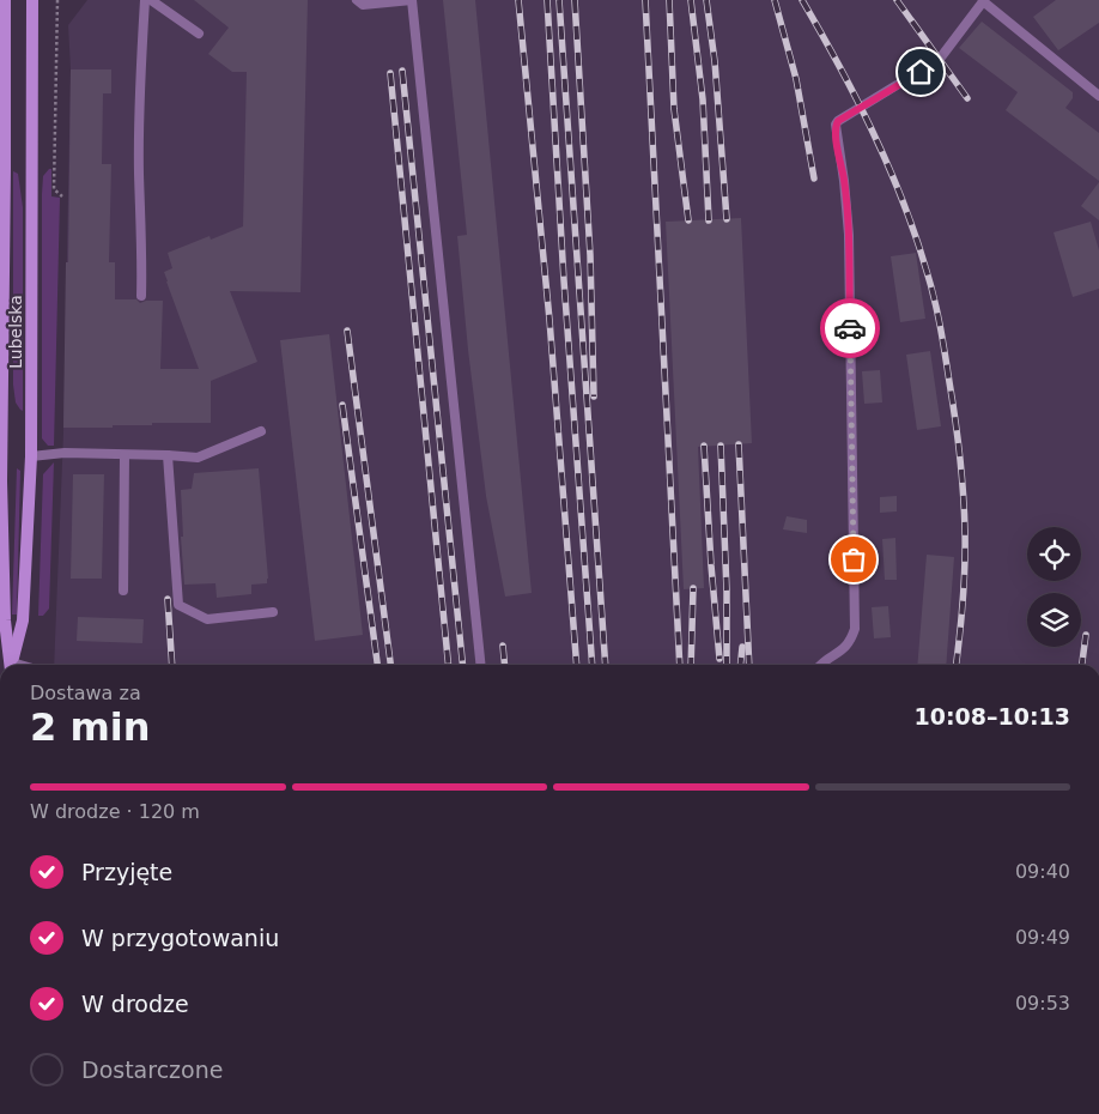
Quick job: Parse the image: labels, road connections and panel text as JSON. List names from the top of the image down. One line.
{"streets":{"street":["Lubelska"]},"page":{"heading":["2 min","Dostawa za","10:08–10:13"],"bar":"W drodze · 120 m","list":[["Przyjęte","09:40"],["W przygotowaniu","09:49"],["W drodze","09:53"],"Dostarczone"]}}
